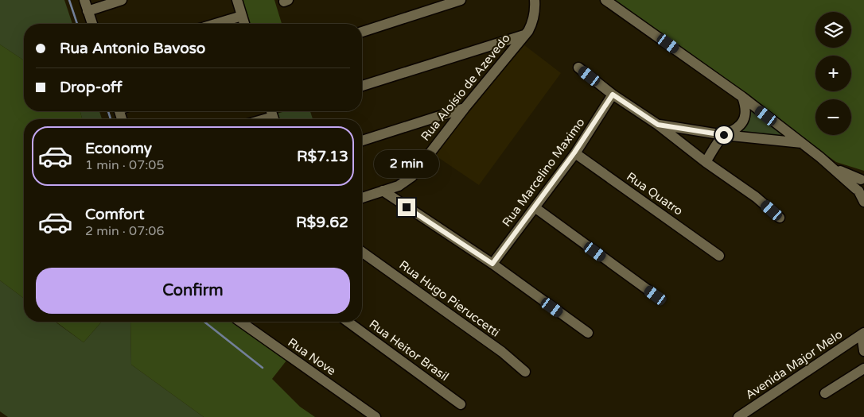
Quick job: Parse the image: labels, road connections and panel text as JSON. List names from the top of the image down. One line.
{"streets":{"street":["Rua Aloísio de Azevedo","Rua Marcelino Maximo","Rua Quatro","Rua Hugo Pieruccetti","Rua Heitor Brasil","Rua Nove","Avenida Major Melo"]},"crossings":[["Rua Marcelino Maximo","Rua Quatro"]],"page":{"map_buttons":["+","−"],"banner":["Rua Antonio Bavoso","Drop-off"],"list":[{"name":"Economy","note":"1 min · 07:05","value":"R$7.13"},{"name":"Comfort","note":"2 min · 07:06","value":"R$9.62"}],"bubble":"2 min","buttons":"Confirm"}}
